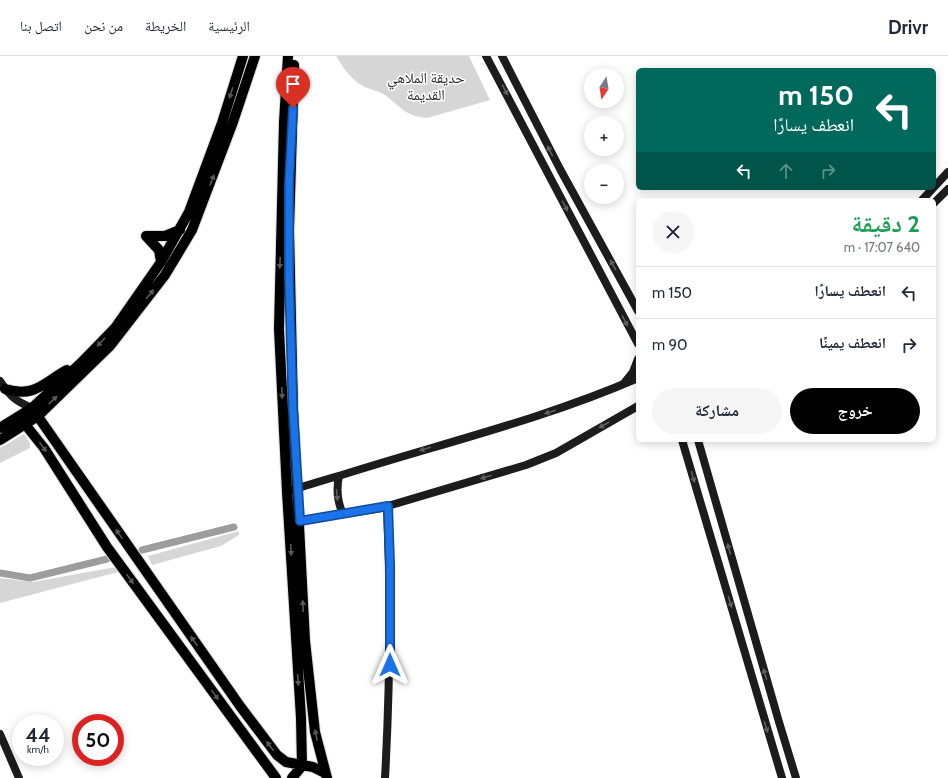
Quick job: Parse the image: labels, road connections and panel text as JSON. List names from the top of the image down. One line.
{"parks":["حديقة الملاهي القديمة"],"north":"bottom","page":{"header":"Drivr","nav":["الرئيسية","الخريطة","من نحن","اتصل بنا"],"map_buttons":["+","−"],"turn":["150 m","انعطف يسارًا"],"heading":["2 دقيقة","640 m · 17:07"],"list":[{"name":"انعطف يسارًا","value":"150 m"},{"name":"انعطف يمينًا","value":"90 m"}],"buttons":["خروج","مشاركة"],"speed":"44 km/h","limit":"50"}}
